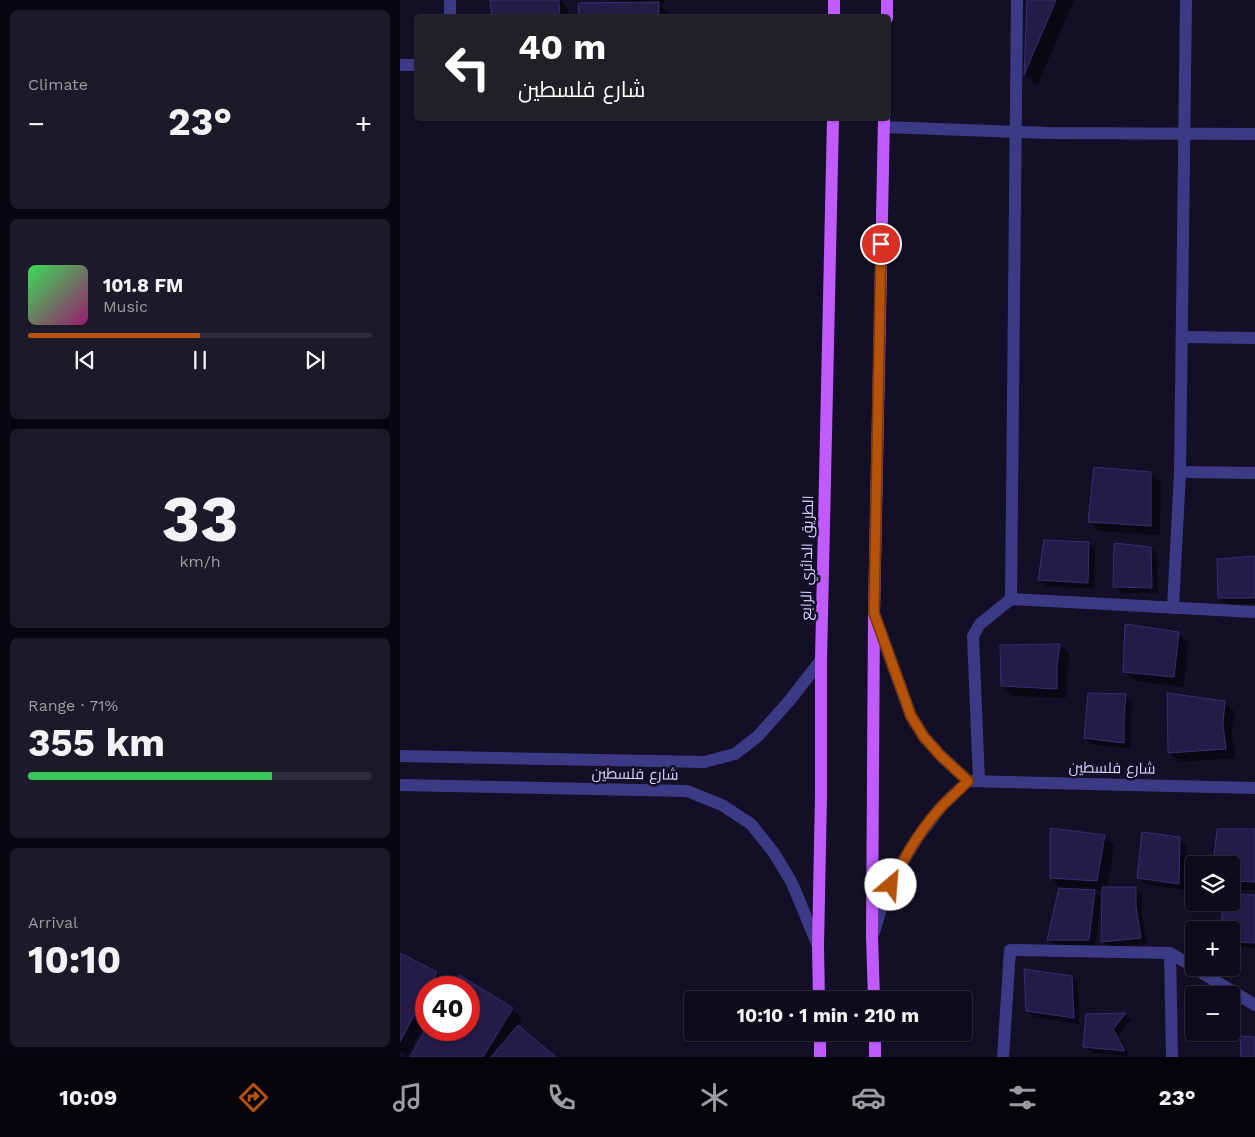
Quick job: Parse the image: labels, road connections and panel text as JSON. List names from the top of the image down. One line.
{"streets":{"main road":["الطريق الدائري الرابع"],"street":["شارع فلسطين"]},"crossings":[["الطريق الدائري الرابع","شارع فلسطين"]],"page":{"tile":["Climate",["33","km/h"],["Range · 71%","355 km"],["Arrival","10:10"]],"turn":["40 m","شارع فلسطين"],"heat":["−","23°","+"],"song":["101.8 FM","Music"],"map_buttons":["+","−"],"limit":"40","trip":"10:10 · 1 min · 210 m","tabs":["10:09","23°"]}}
